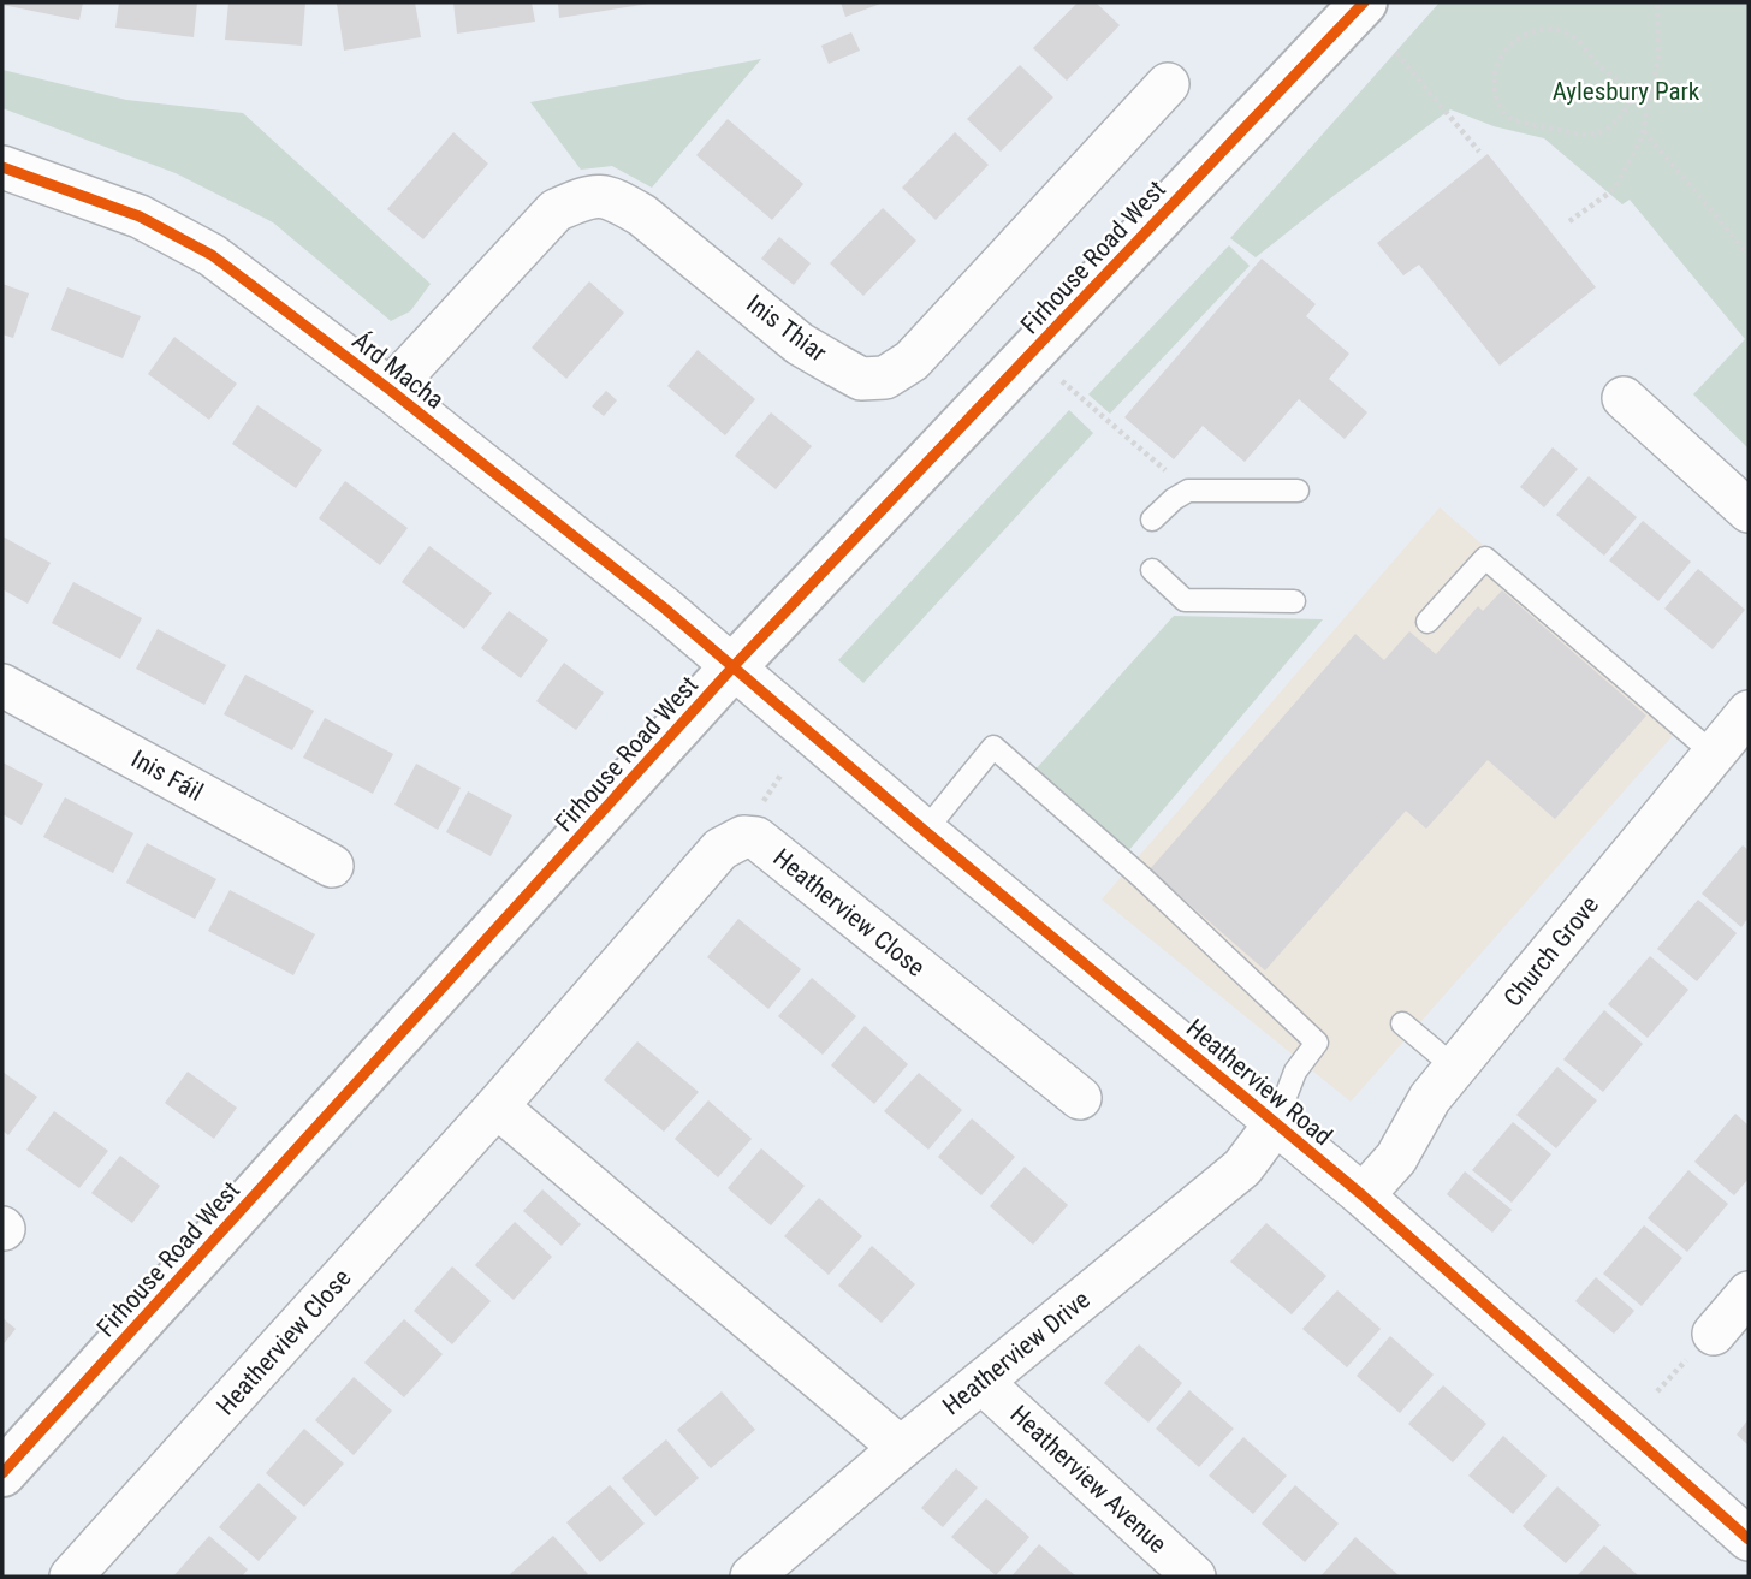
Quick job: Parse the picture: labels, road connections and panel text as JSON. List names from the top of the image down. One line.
{"streets":{"street":["Firhouse Road West","Inis Thiar","Árd Macha","Inis Fáil","Heatherview Close","Church Grove","Heatherview Road","Heatherview Drive","Heatherview Avenue"]},"crossings":[["Firhouse Road West","Árd Macha"],["Firhouse Road West","Heatherview Road"],["Inis Thiar","Árd Macha"],["Árd Macha","Heatherview Road"],["Church Grove","Heatherview Road"],["Heatherview Road","Heatherview Drive"],["Heatherview Drive","Heatherview Avenue"]],"parks":["Aylesbury Park"]}
